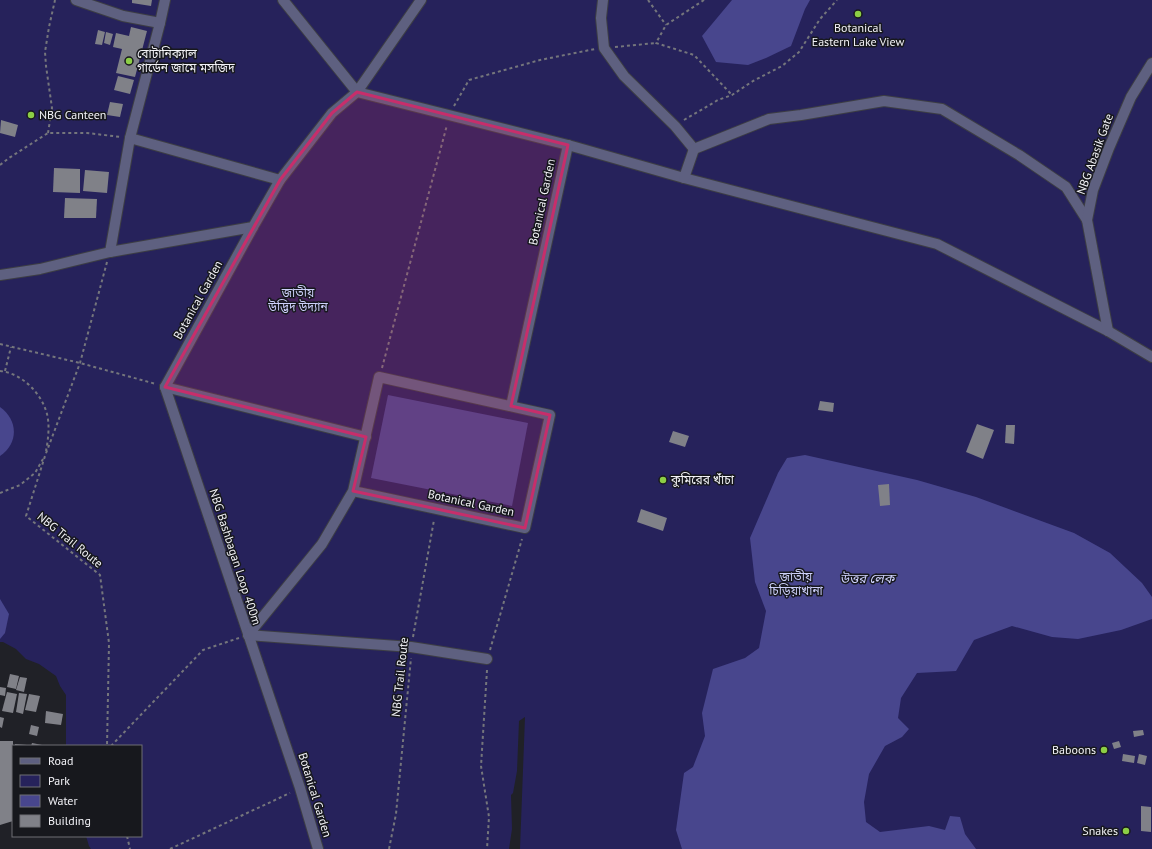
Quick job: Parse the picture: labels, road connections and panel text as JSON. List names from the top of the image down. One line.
{"streets":{"street":["NBG Abasik Gate","Botanical Garden","NBG Bashbagan Loop 400m"],"path":["NBG Trail Route"]},"crossings":[["Botanical Garden","NBG Trail Route"],["Botanical Garden","NBG Bashbagan Loop 400m"]],"water":["উত্তর লেক"],"parks":["জাতীয় উদ্ভিদ উদ্যান","জাতীয় চিড়িয়াখানা"],"places":["Botanical Eastern Lake View","বোটানিক্যাল গার্ডেন জামে মসজিদ","NBG Canteen","কুমিরের খাঁচা","Baboons","Snakes"],"legend":["Road","Park","Water","Building"]}
